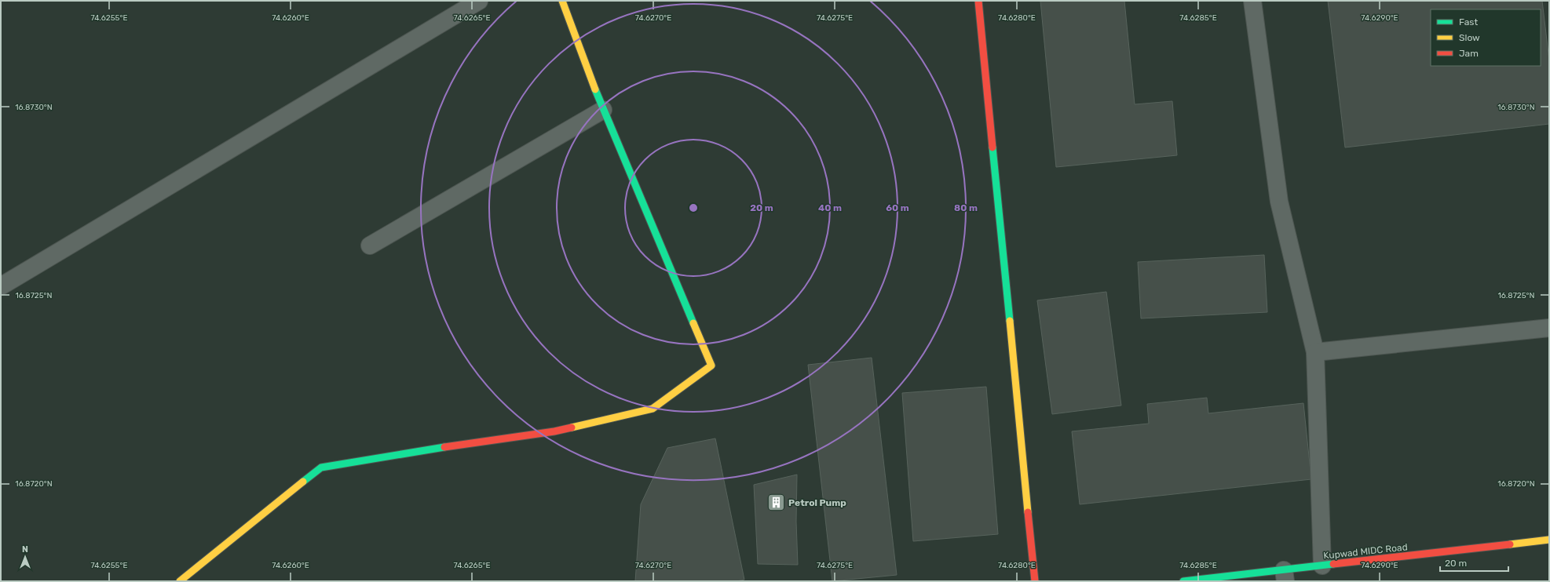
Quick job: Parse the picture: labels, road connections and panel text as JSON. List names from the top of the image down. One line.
{"streets":{"street":["Kupwad MIDC Road"]},"places":{"building":["Petrol Pump"]},"legend":["Fast","Slow","Jam"],"scale_bar":"20 m","north":"top","coordinates":["74.6255°E","74.6260°E","74.6265°E","74.6270°E","74.6275°E","74.6280°E","74.6285°E","74.6290°E","16.8730°N","16.8725°N","16.8720°N"],"rings":["20 m","40 m","60 m","80 m"]}
